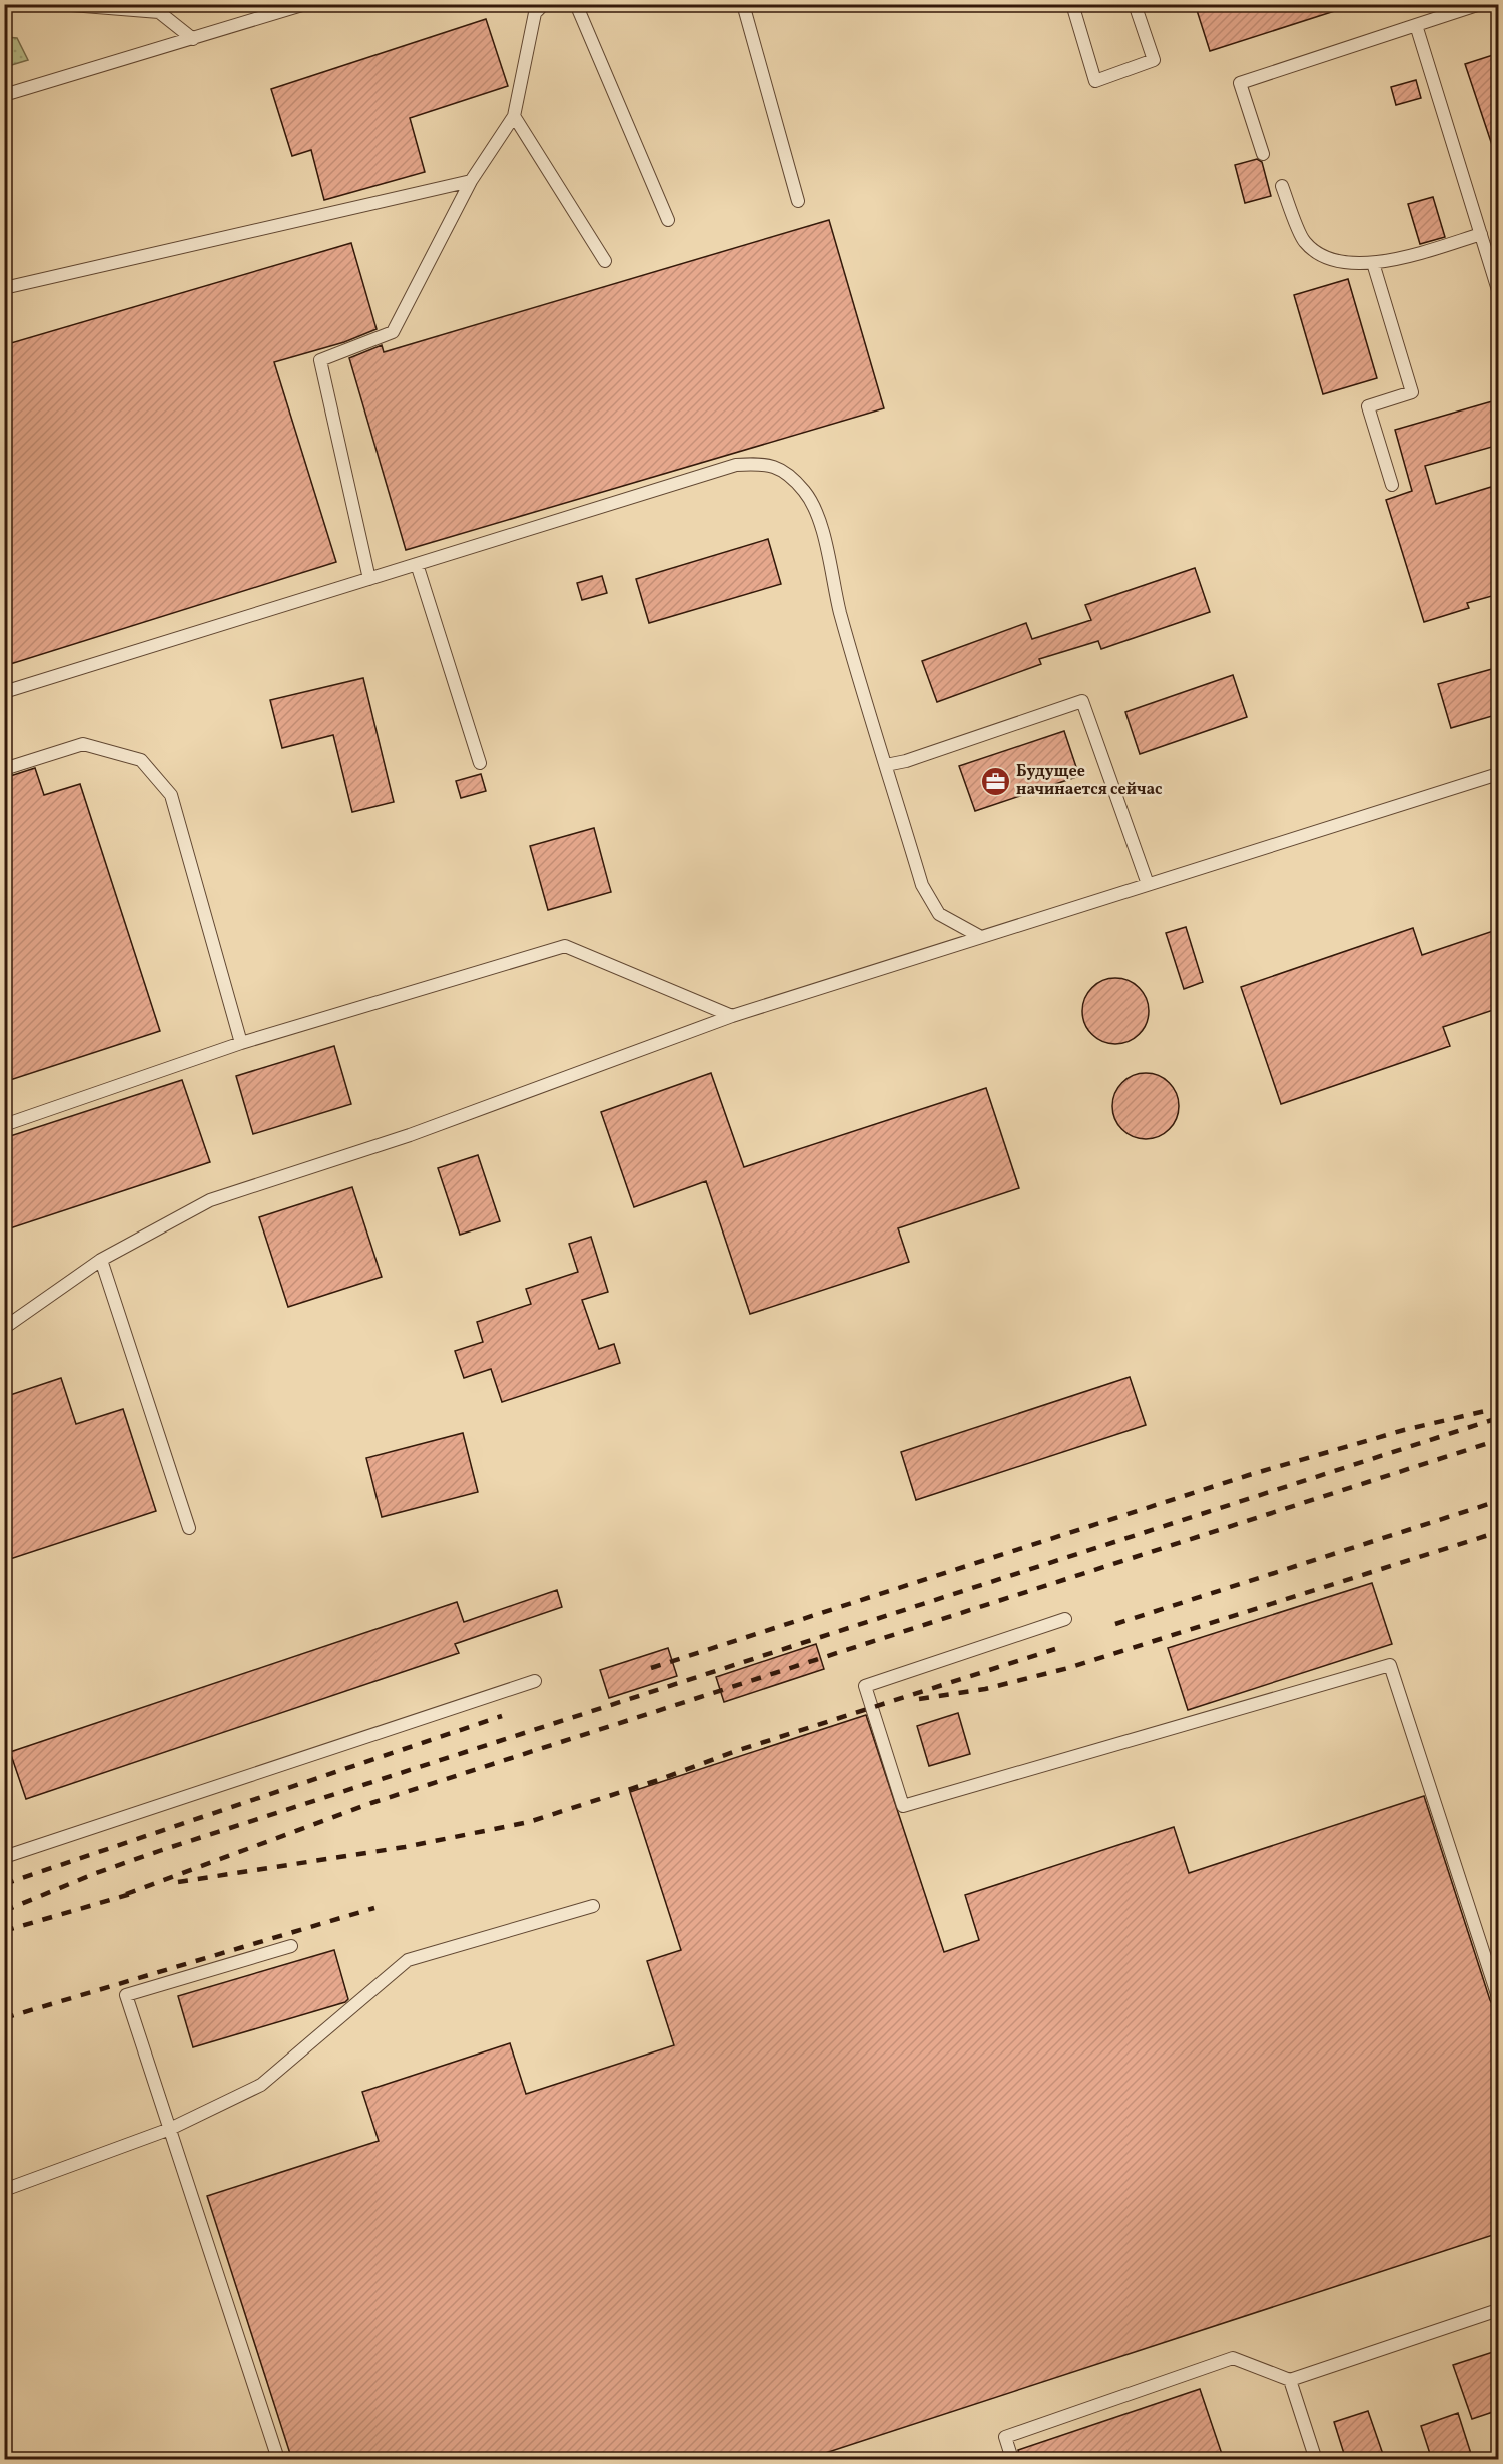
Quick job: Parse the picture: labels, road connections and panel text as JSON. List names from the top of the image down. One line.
{"places":{"office":["Будущее начинается сейчас"]}}
